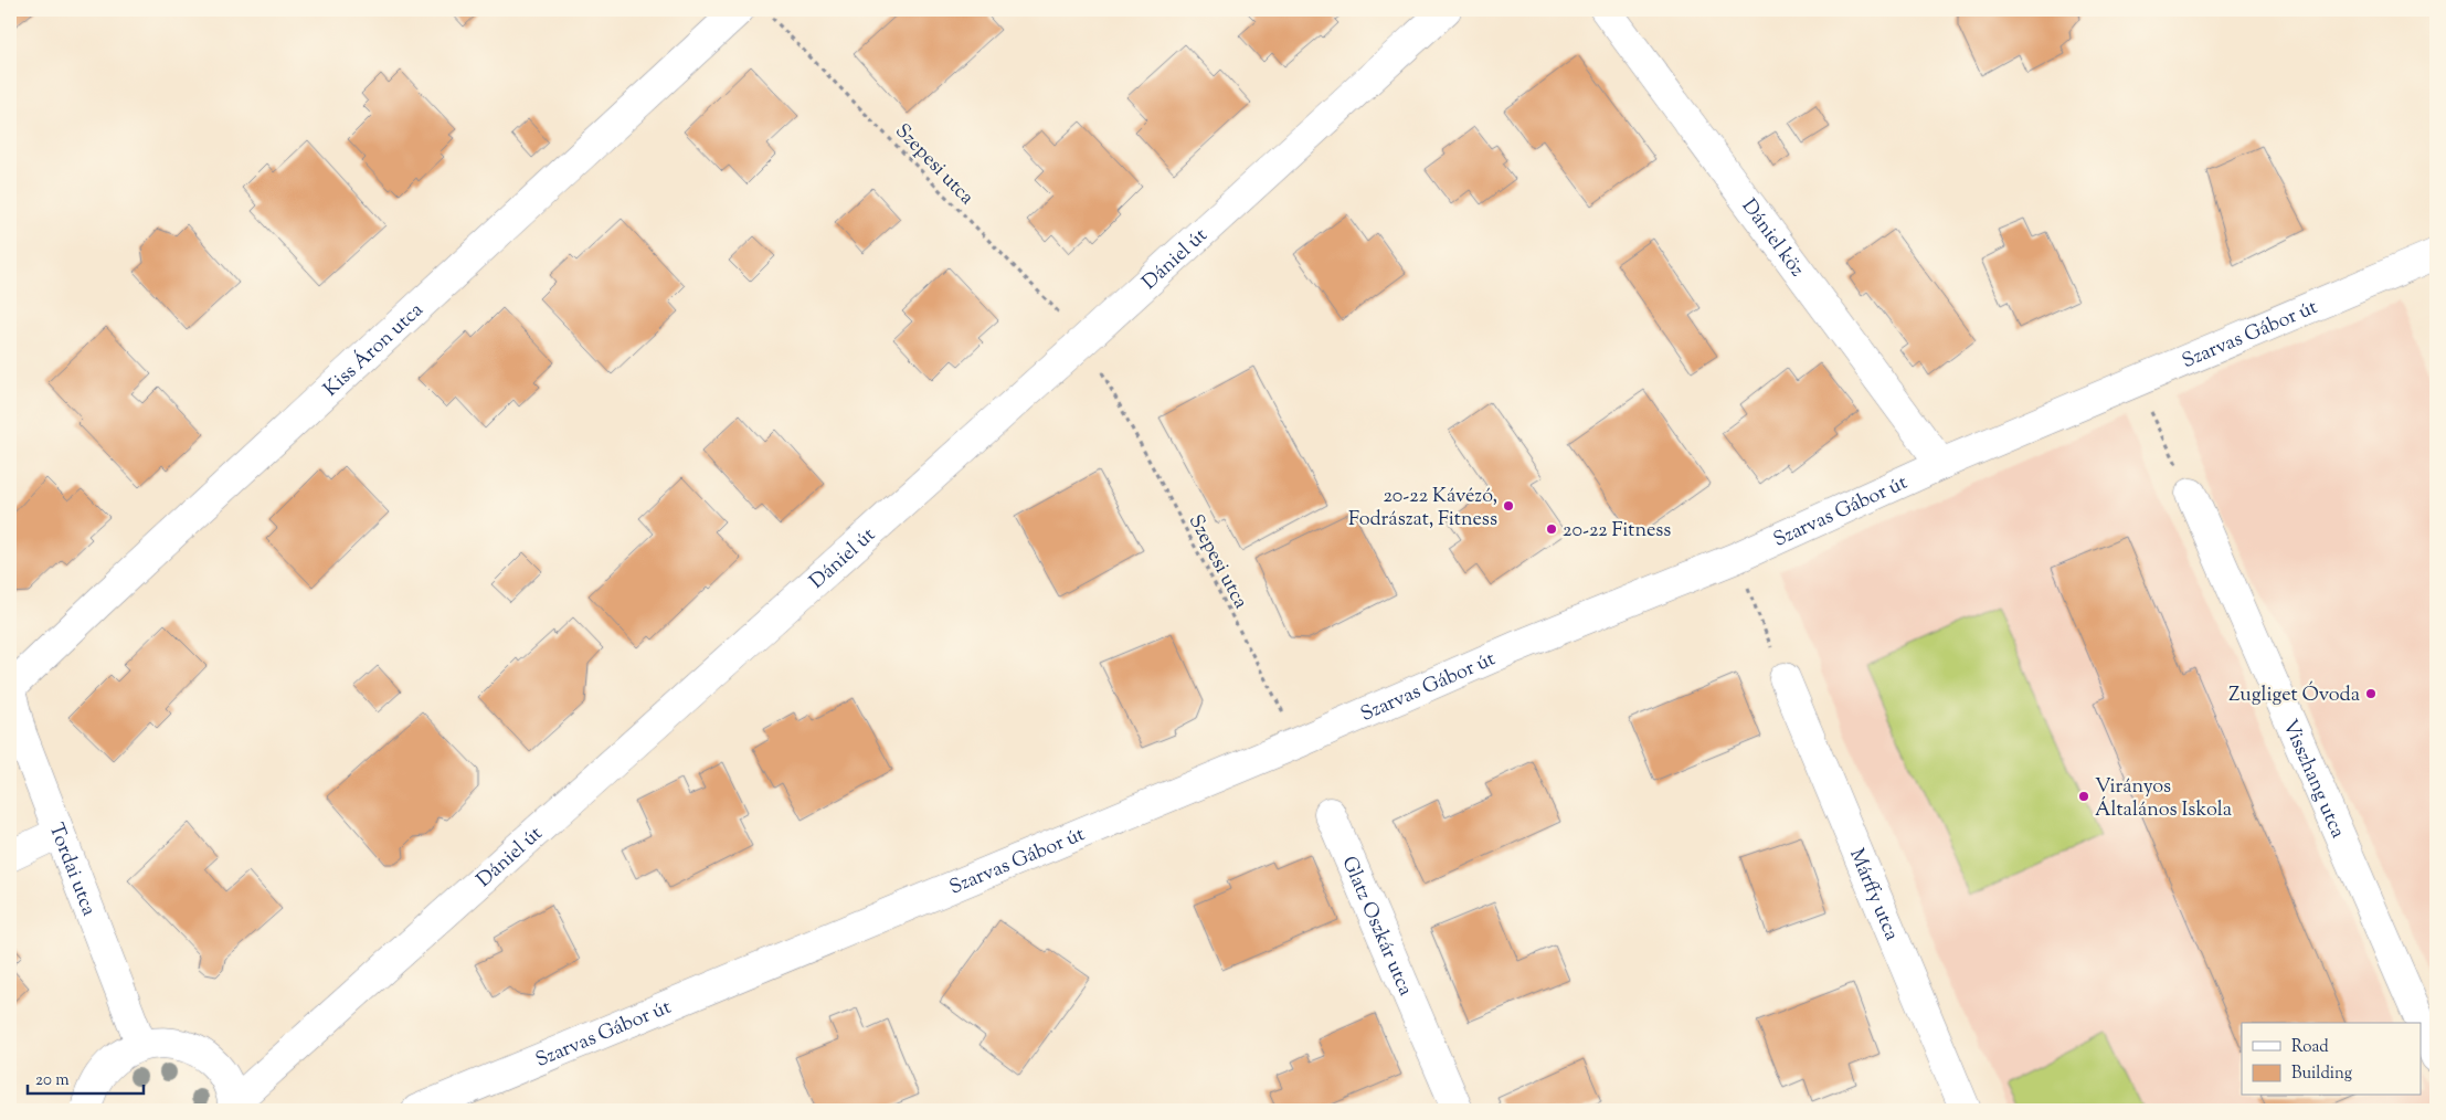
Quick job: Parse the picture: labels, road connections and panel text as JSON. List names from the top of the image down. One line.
{"streets":{"street":["Dániel köz","Dániel út","Szarvas Gábor út","Kiss Áron utca","Visszhang utca","Tordai utca","Márffy utca","Glatz Oszkár utca"],"path":["Szepesi utca"]},"crossings":[["Szepesi utca","Dániel út"],["Szepesi utca","Szarvas Gábor út"],["Dániel köz","Szarvas Gábor út"],["Kiss Áron utca","Tordai utca"]],"places":["20-22 Kávézó, Fodrászat, Fitness","20-22 Fitness","Zugliget Óvoda","Virányos Általános Iskola"],"legend":["Road","Building"],"scale_bar":"20 m"}
